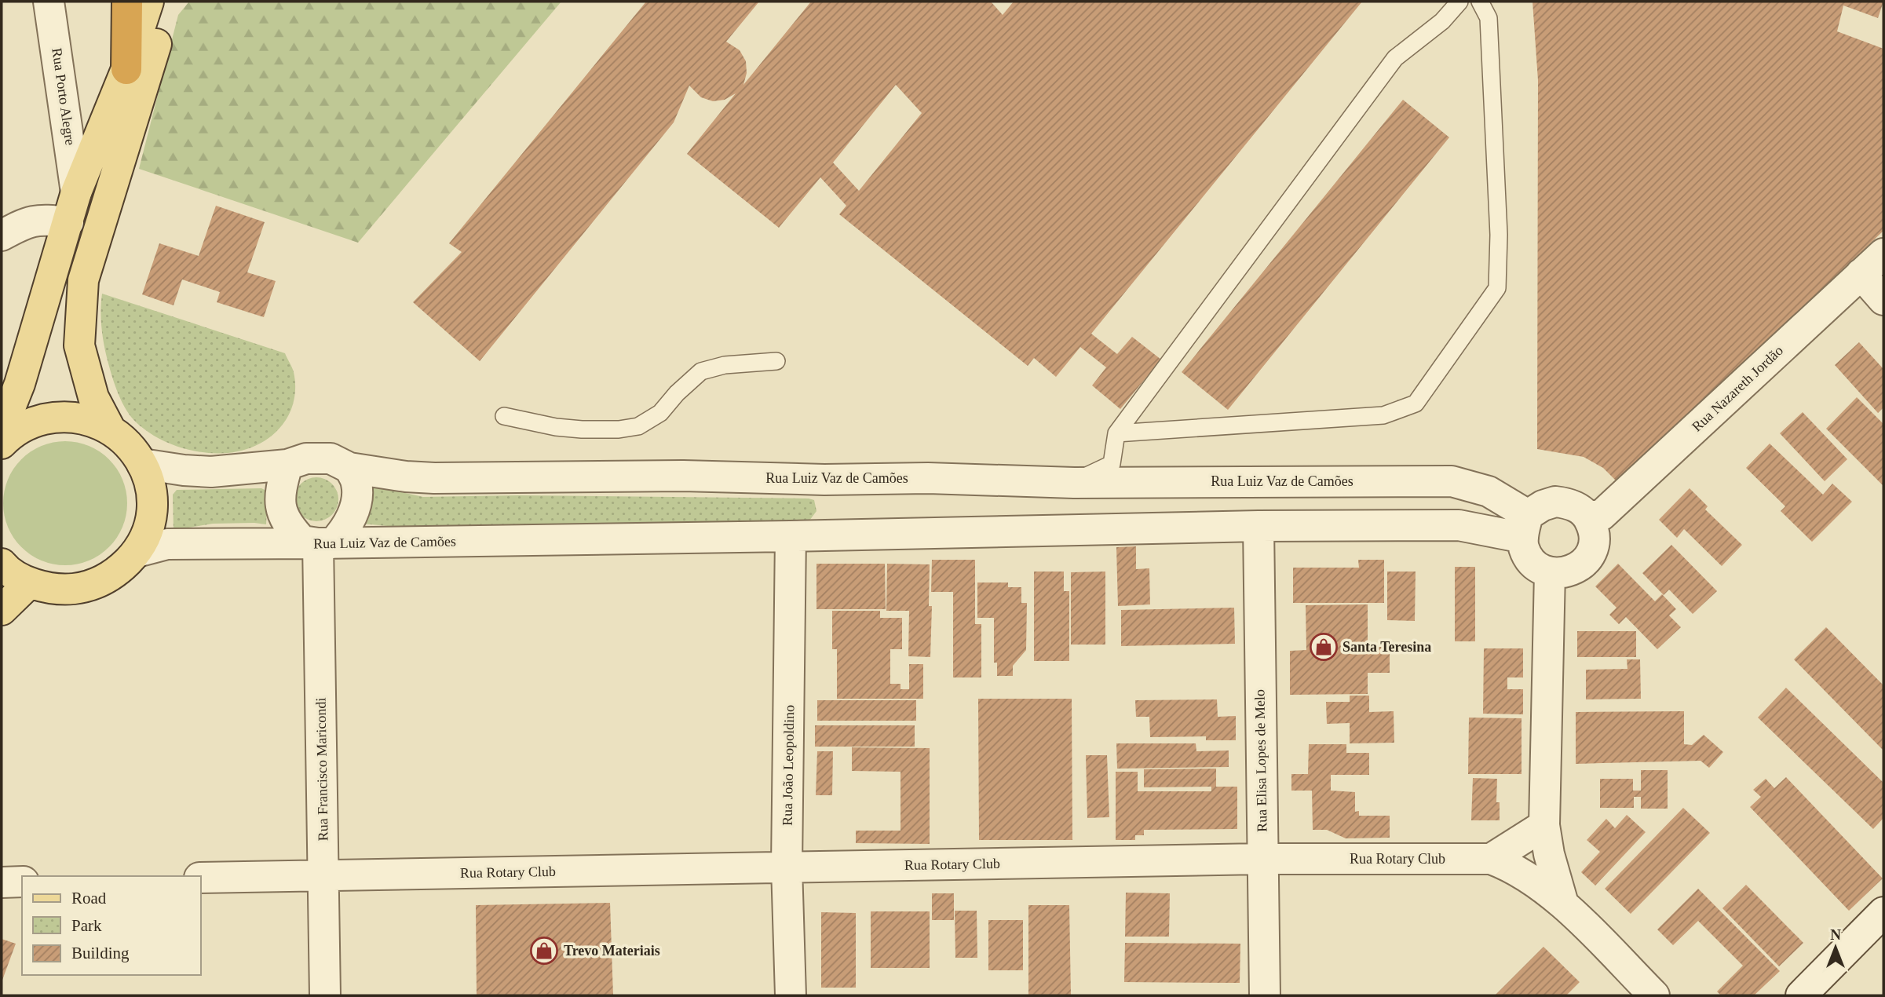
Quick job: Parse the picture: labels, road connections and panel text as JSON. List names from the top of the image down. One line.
{"streets":{"street":["Rua Porto Alegre","Rua Nazareth Jordão","Rua Luiz Vaz de Camões","Rua Elisa Lopes de Melo","Rua João Leopoldino","Rua Francisco Maricondi","Rua Rotary Club"]},"crossings":[["Rua Nazareth Jordão","Rua Luiz Vaz de Camões"],["Rua Luiz Vaz de Camões","Rua Elisa Lopes de Melo"],["Rua Luiz Vaz de Camões","Rua João Leopoldino"],["Rua Luiz Vaz de Camões","Rua Francisco Maricondi"],["Rua Elisa Lopes de Melo","Rua Rotary Club"],["Rua João Leopoldino","Rua Rotary Club"],["Rua Francisco Maricondi","Rua Rotary Club"]],"places":{"shop":["Santa Teresina","Trevo Materiais"]},"legend":["Road","Park","Building"],"north":"top"}
